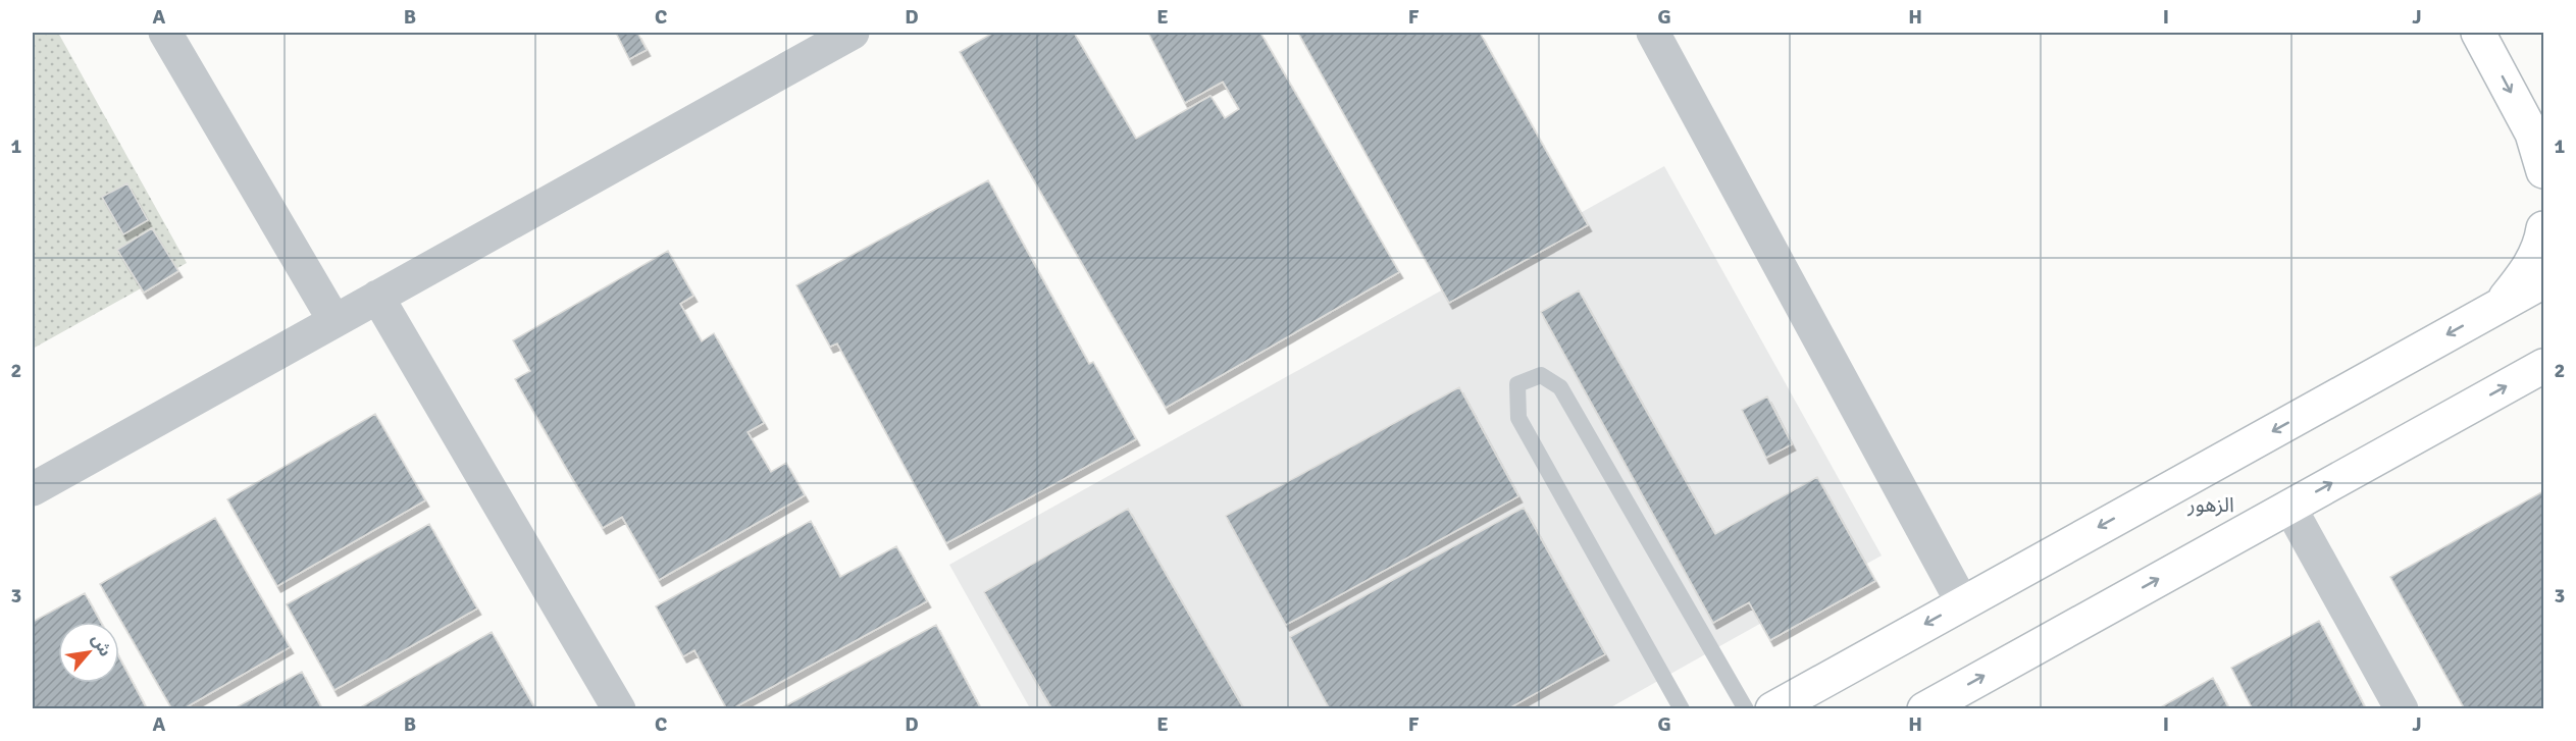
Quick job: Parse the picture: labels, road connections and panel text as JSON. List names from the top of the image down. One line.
{"districts":["الزهور"],"north":"top right","grid":{"columns":["A","B","C","D","E","F","G","H","I","J"],"rows":["1","2","3"]}}
